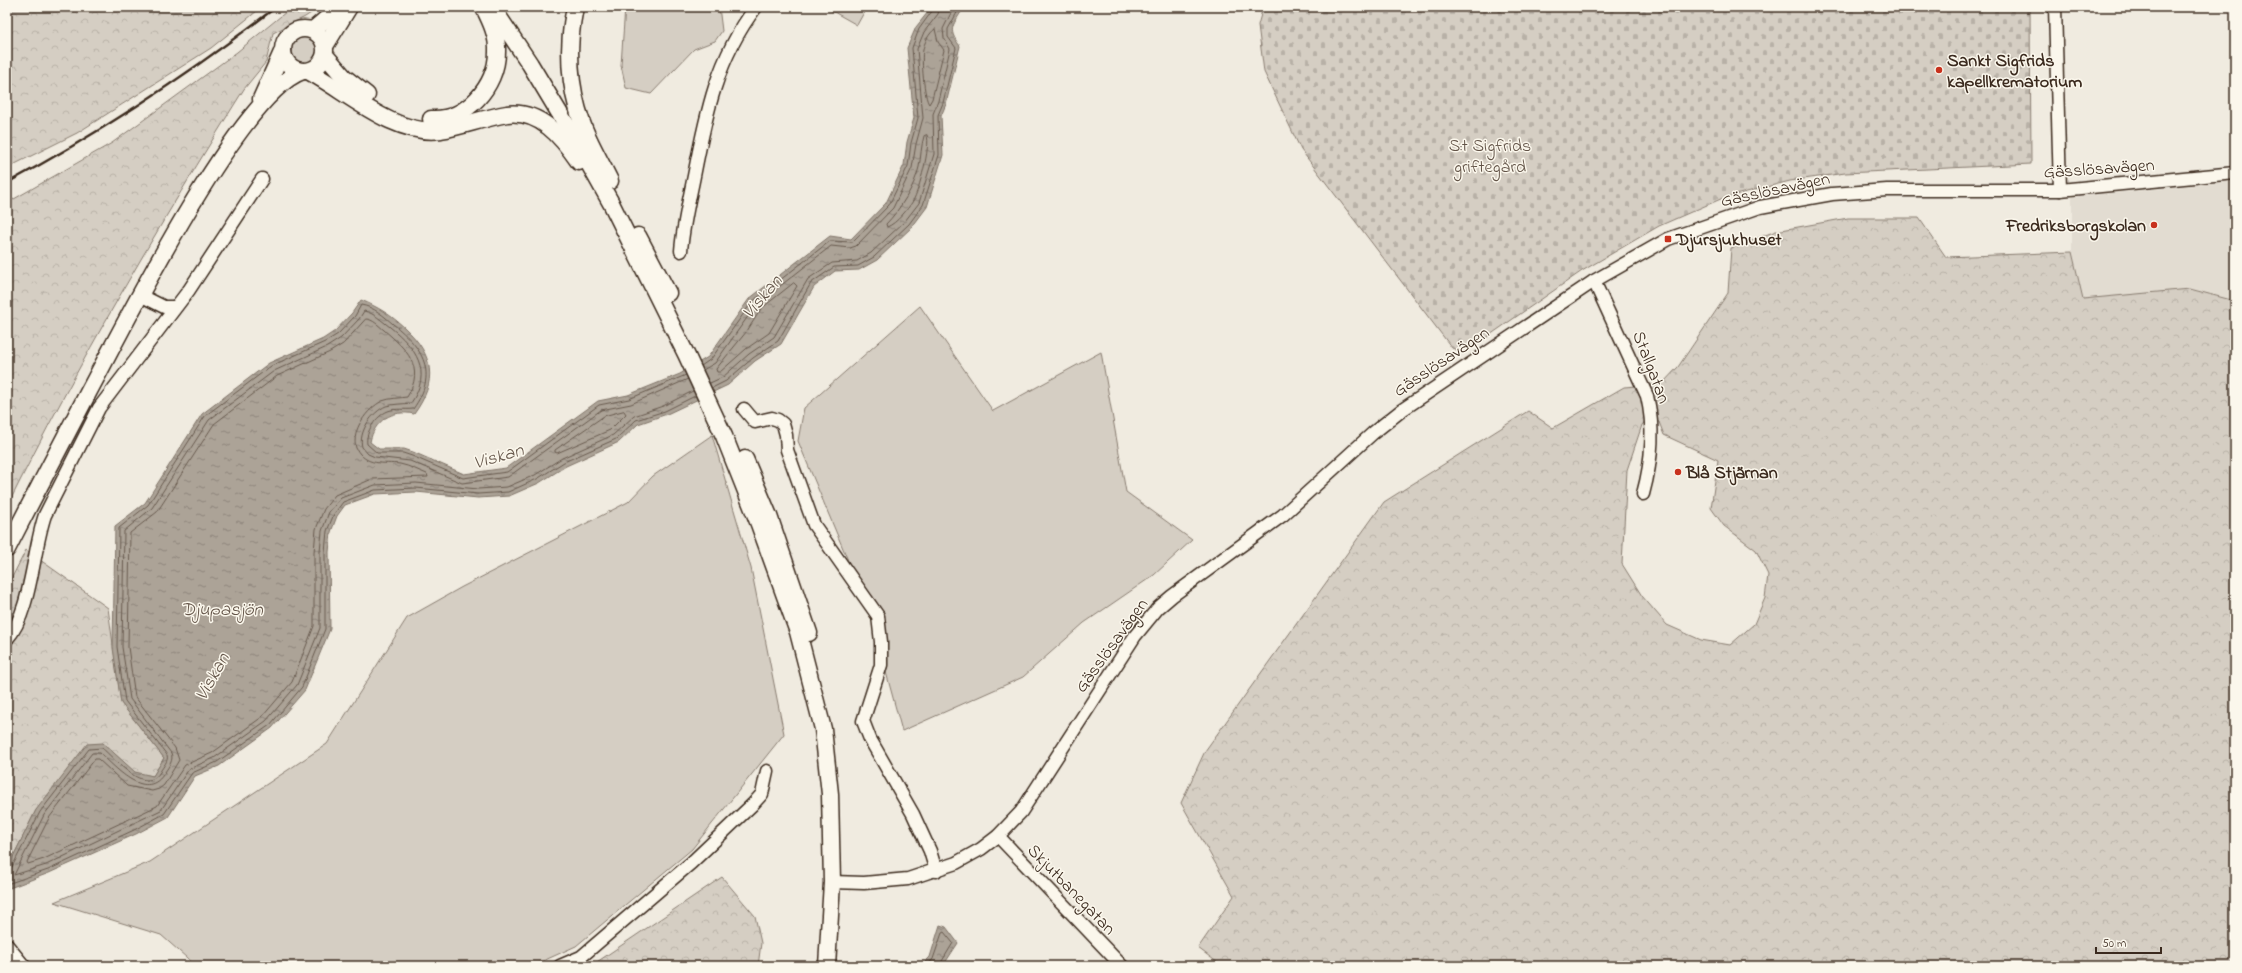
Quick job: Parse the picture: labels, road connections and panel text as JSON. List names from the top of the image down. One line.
{"streets":{"street":["Gässlösavägen","Stallgatan","Skjutbanegatan"]},"crossings":[["Gässlösavägen","Stallgatan"],["Gässlösavägen","Skjutbanegatan"]],"water":["Viskan","Djupasjön"],"parks":["S:t Sigfrids griftegård"],"places":{"other":["Sankt Sigfrids kapellkrematorium","Fredriksborgskolan","Blå Stjärnan"],"transit":["Djursjukhuset"]},"scale_bar":"50 m"}
